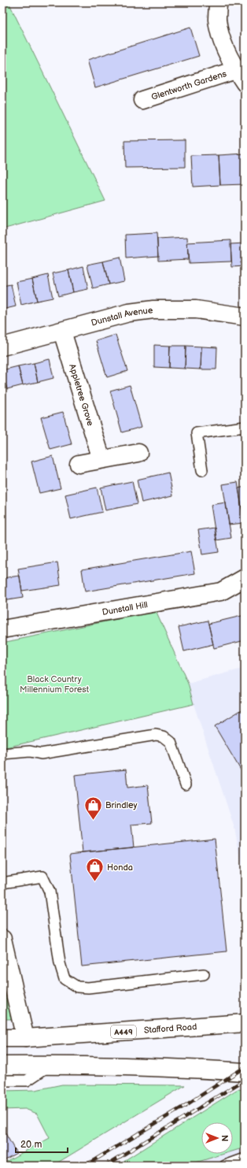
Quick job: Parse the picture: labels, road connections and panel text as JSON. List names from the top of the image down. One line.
{"streets":{"main road":["Glentworth Gardens","Dunstall Avenue","Appletree Grove","Dunstall Hill","Stafford Road","A449"]},"crossings":[["Dunstall Avenue","Appletree Grove"]],"parks":["Black Country Millennium Forest"],"places":{"shop":["Brindley","Honda"]},"scale_bar":"20 m","north":"right"}
